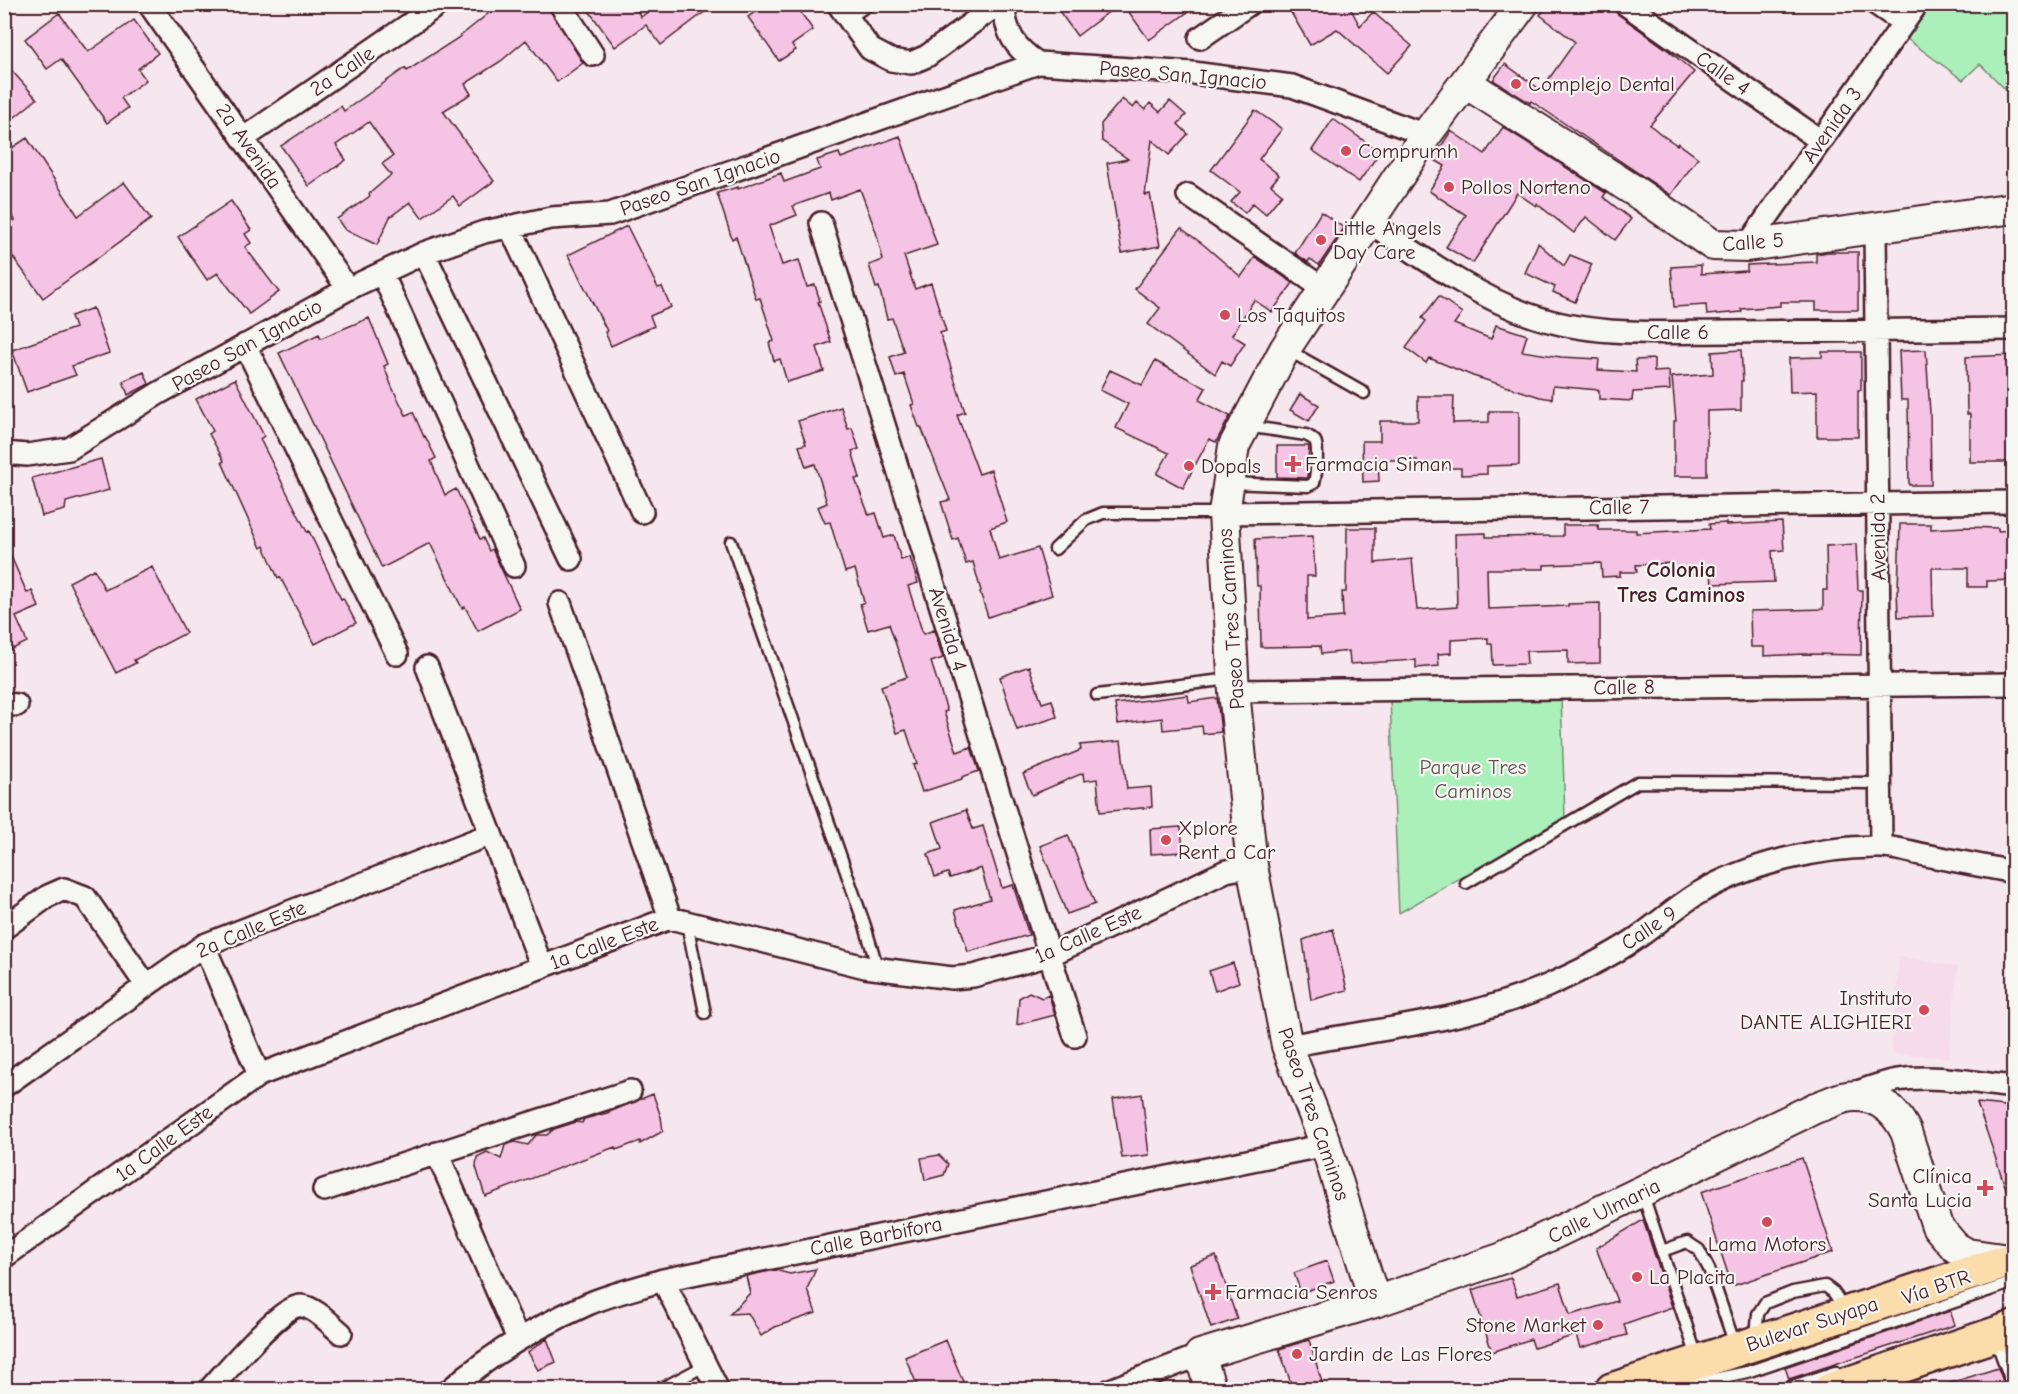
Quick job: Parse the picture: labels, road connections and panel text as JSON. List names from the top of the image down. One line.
{"streets":{"main road":["Bulevar Suyapa"],"street":["2a Calle","Calle 4","Paseo San Ignacio","Avenida 3","2a Avenida","Calle 5","Calle 6","Calle 7","Avenida 2","Paseo Tres Caminos","Avenida 4","Calle 8","Calle 9","2a Calle Este","1a Calle Este","Calle Ulmaria","Calle Barbifora"],"lane":["Vía BTR"]},"crossings":[["2a Calle","2a Avenida"],["Calle 4","Avenida 3"],["Paseo San Ignacio","2a Avenida"],["Paseo San Ignacio","Paseo Tres Caminos"],["Avenida 3","Calle 5"],["Calle 5","Avenida 2"],["Calle 5","Paseo Tres Caminos"],["Calle 6","Avenida 2"],["Calle 6","Paseo Tres Caminos"],["Calle 7","Avenida 2"],["Calle 7","Paseo Tres Caminos"],["Avenida 2","Calle 8"],["Avenida 2","Calle 9"],["Paseo Tres Caminos","Calle 8"],["Paseo Tres Caminos","Calle 9"],["Paseo Tres Caminos","1a Calle Este"],["Paseo Tres Caminos","Calle Ulmaria"],["Paseo Tres Caminos","Calle Barbifora"],["Avenida 4","1a Calle Este"],["Calle Ulmaria","Vía BTR"],["Calle Ulmaria","Bulevar Suyapa"],["Vía BTR","Bulevar Suyapa"]],"districts":["Colonia Tres Caminos"],"parks":["Parque Tres Caminos"],"places":{"other":["Complejo Dental","Comprumh","Pollos Norteno","Little Angels Day Care","Los Taquitos","Dopals","Xplore Rent a Car","Instituto DANTE ALIGHIERI","Lama Motors","La Placita","Stone Market","Jardin de Las Flores"],"health":["Farmacia Siman","Clínica Santa Lucia","Farmacia Senros"]}}
